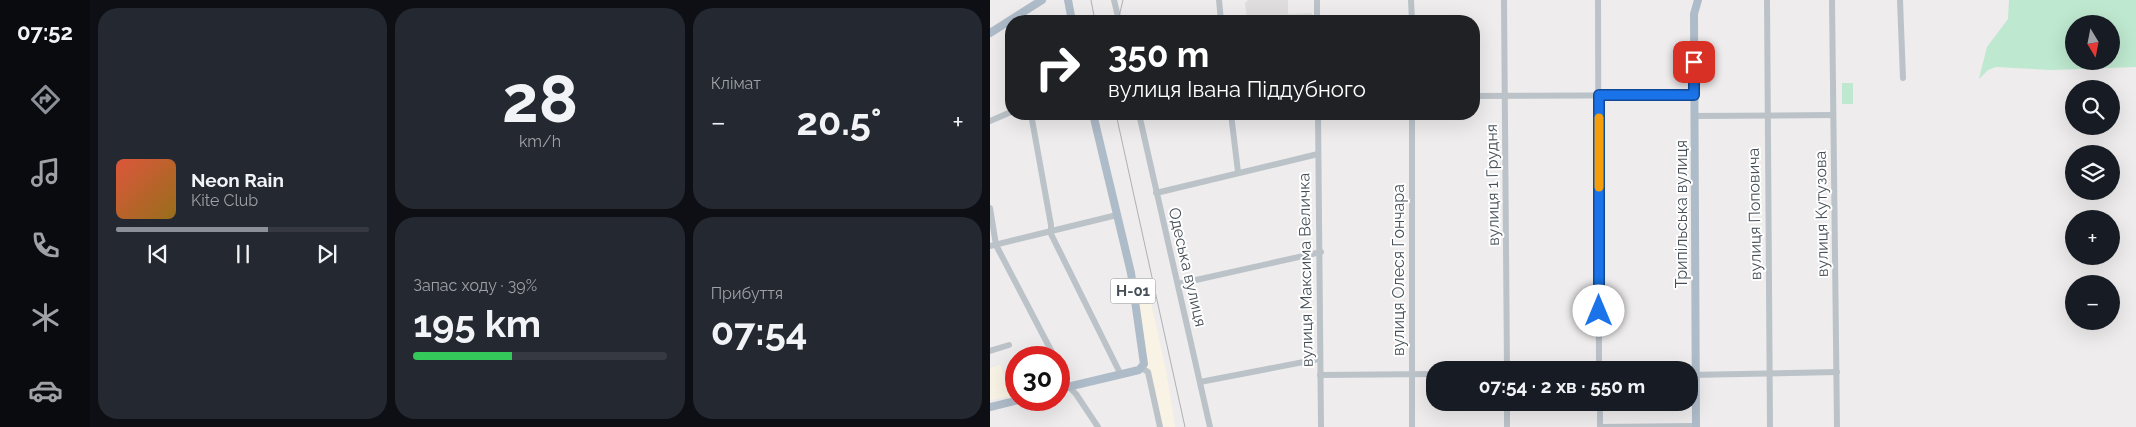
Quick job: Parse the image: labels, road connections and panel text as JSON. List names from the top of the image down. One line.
{"streets":{"main road":["Трипільська вулиця","Н-01"],"street":["вулиця 1 Грудня","вулиця Поповича","вулиця Кутузова","Одеська вулиця","вулиця Максима Величка","вулиця Олеся Гончара"]},"north":"bottom","page":{"tabs":"07:52","tile":[["28","km/h"],"Клімат",["Запас ходу · 39%","195 km"],["Прибуття","07:54"]],"map_buttons":["+","−"],"turn":["350 m","вулиця Івана Піддубного"],"heat":["−","20.5°","+"],"song":["Neon Rain","Kite Club"],"limit":"30","trip":"07:54 · 2 хв · 550 m"}}
